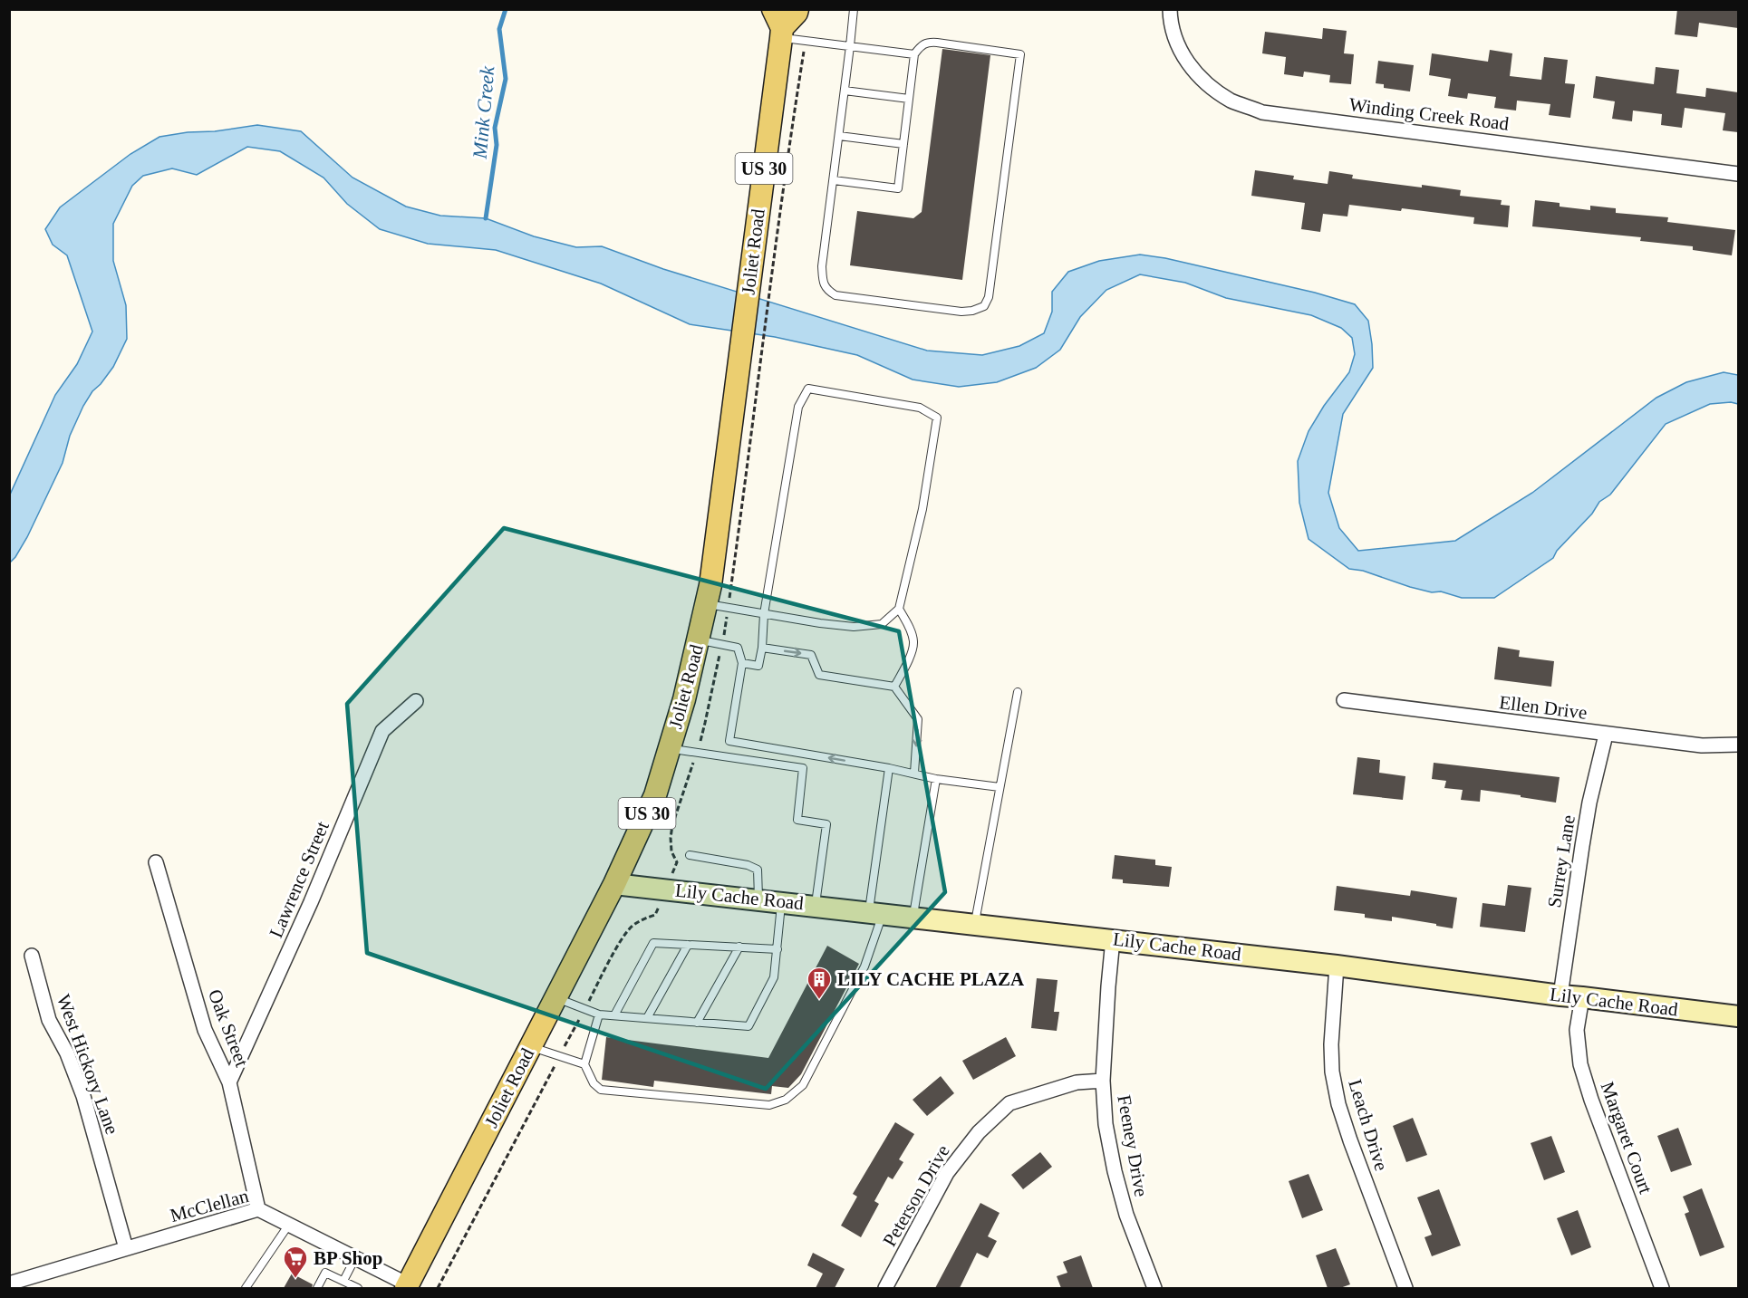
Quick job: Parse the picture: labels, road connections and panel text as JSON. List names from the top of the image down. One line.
{"streets":{"main road":["US 30","Joliet Road"],"street":["Winding Creek Road","Ellen Drive","Surrey Lane","Lawrence Street","Lily Cache Road","Oak Street","West Hickory Lane","Leach Drive","Margaret Court","Feeney Drive","Peterson Drive","McClellan"]},"crossings":[["Joliet Road","Lily Cache Road"],["Joliet Road","McClellan"],["Ellen Drive","Surrey Lane"],["Surrey Lane","Lily Cache Road"],["Lawrence Street","Oak Street"],["Lily Cache Road","Leach Drive"],["Lily Cache Road","Margaret Court"],["Lily Cache Road","Feeney Drive"],["Oak Street","McClellan"],["West Hickory Lane","McClellan"],["Feeney Drive","Peterson Drive"]],"water":["Mink Creek"],"places":{"building":["LILY CACHE PLAZA"],"supermarket":["BP Shop"]}}
